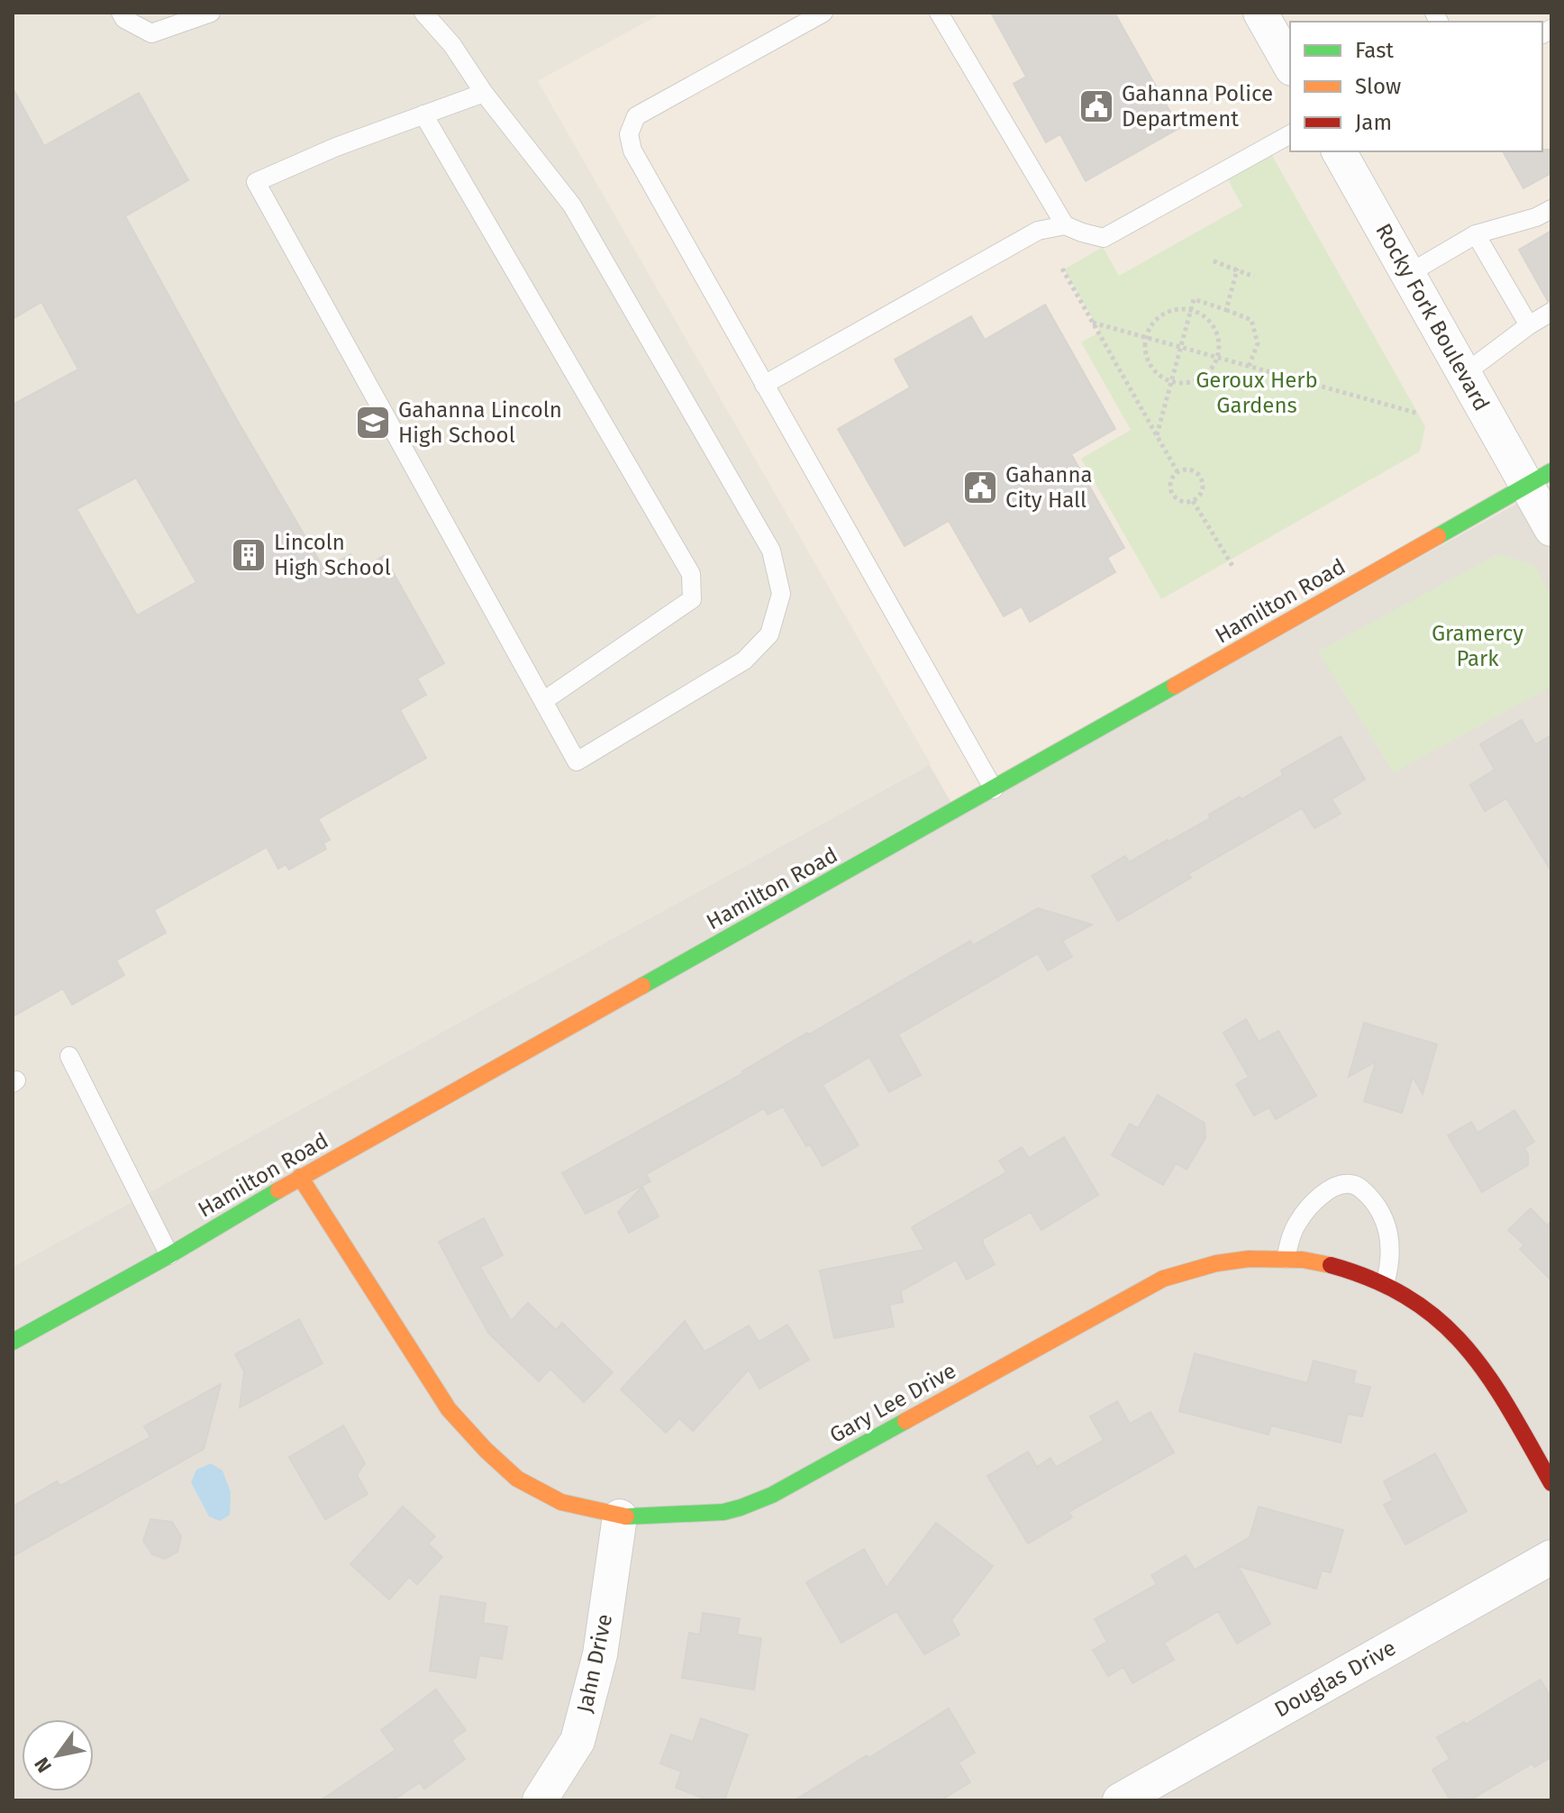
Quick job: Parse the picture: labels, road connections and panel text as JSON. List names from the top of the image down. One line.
{"streets":{"main road":["Hamilton Road","Gary Lee Drive"],"street":["Rocky Fork Boulevard","Jahn Drive","Douglas Drive"]},"crossings":[["Rocky Fork Boulevard","Hamilton Road"],["Hamilton Road","Gary Lee Drive"],["Gary Lee Drive","Jahn Drive"]],"parks":["Geroux Herb Gardens","Gramercy Park"],"places":{"public building":["Gahanna Police Department","Gahanna City Hall"],"school or university":["Gahanna Lincoln High School"],"building":["Lincoln High School"]},"legend":["Fast","Slow","Jam"],"north":"bottom left"}
